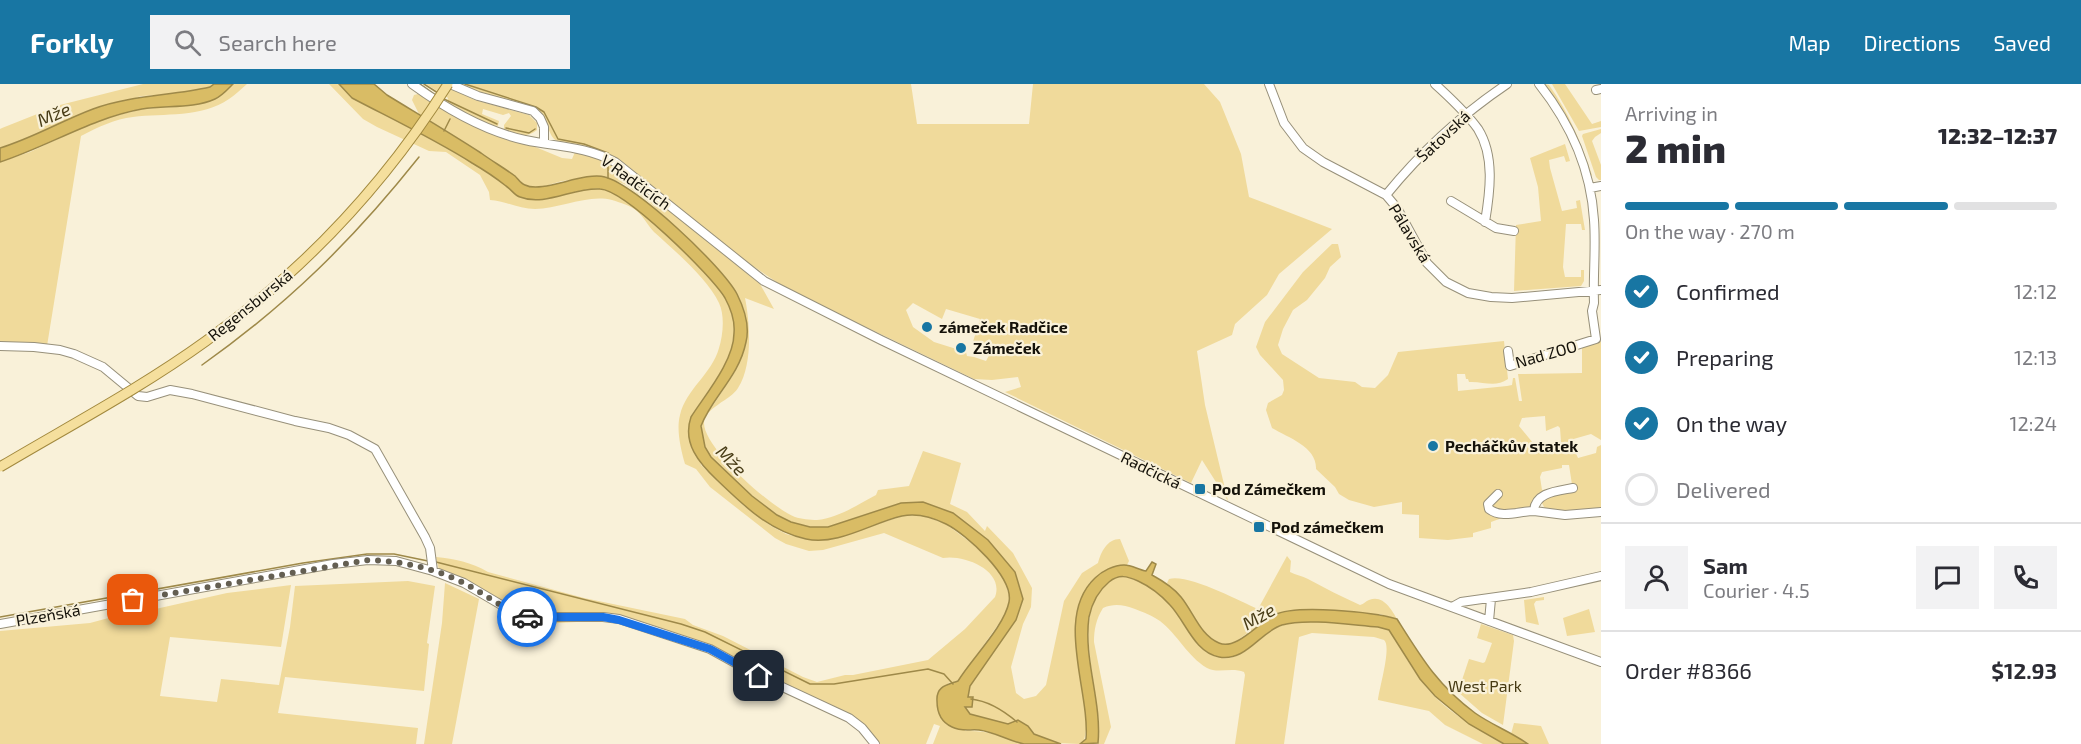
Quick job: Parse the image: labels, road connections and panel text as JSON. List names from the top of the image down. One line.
{"streets":{"main road":["Regensburská"],"street":["Šatovská","V Radčicích","Pálavská","Nad ZOO","Radčická","Plzeňská"]},"crossings":[["Šatovská","Pálavská"],["V Radčicích","Radčická"],["Pálavská","Nad ZOO"]],"water":["Mže"],"parks":["West Park"],"places":{"other":["zámeček Radčice","Zámeček","Pecháčkův statek"],"transit":["Pod Zámečkem","Pod zámečkem"]},"page":{"header":"Forkly","search":"Search here","nav":["Map","Directions","Saved"],"heading":["2 min","Arriving in","12:32–12:37"],"panel":["Sam","Courier · 4.5","Order #8366","$12.93"],"bar":"On the way · 270 m","list":[["Confirmed","12:12"],["Preparing","12:13"],["On the way","12:24"],"Delivered"]}}
